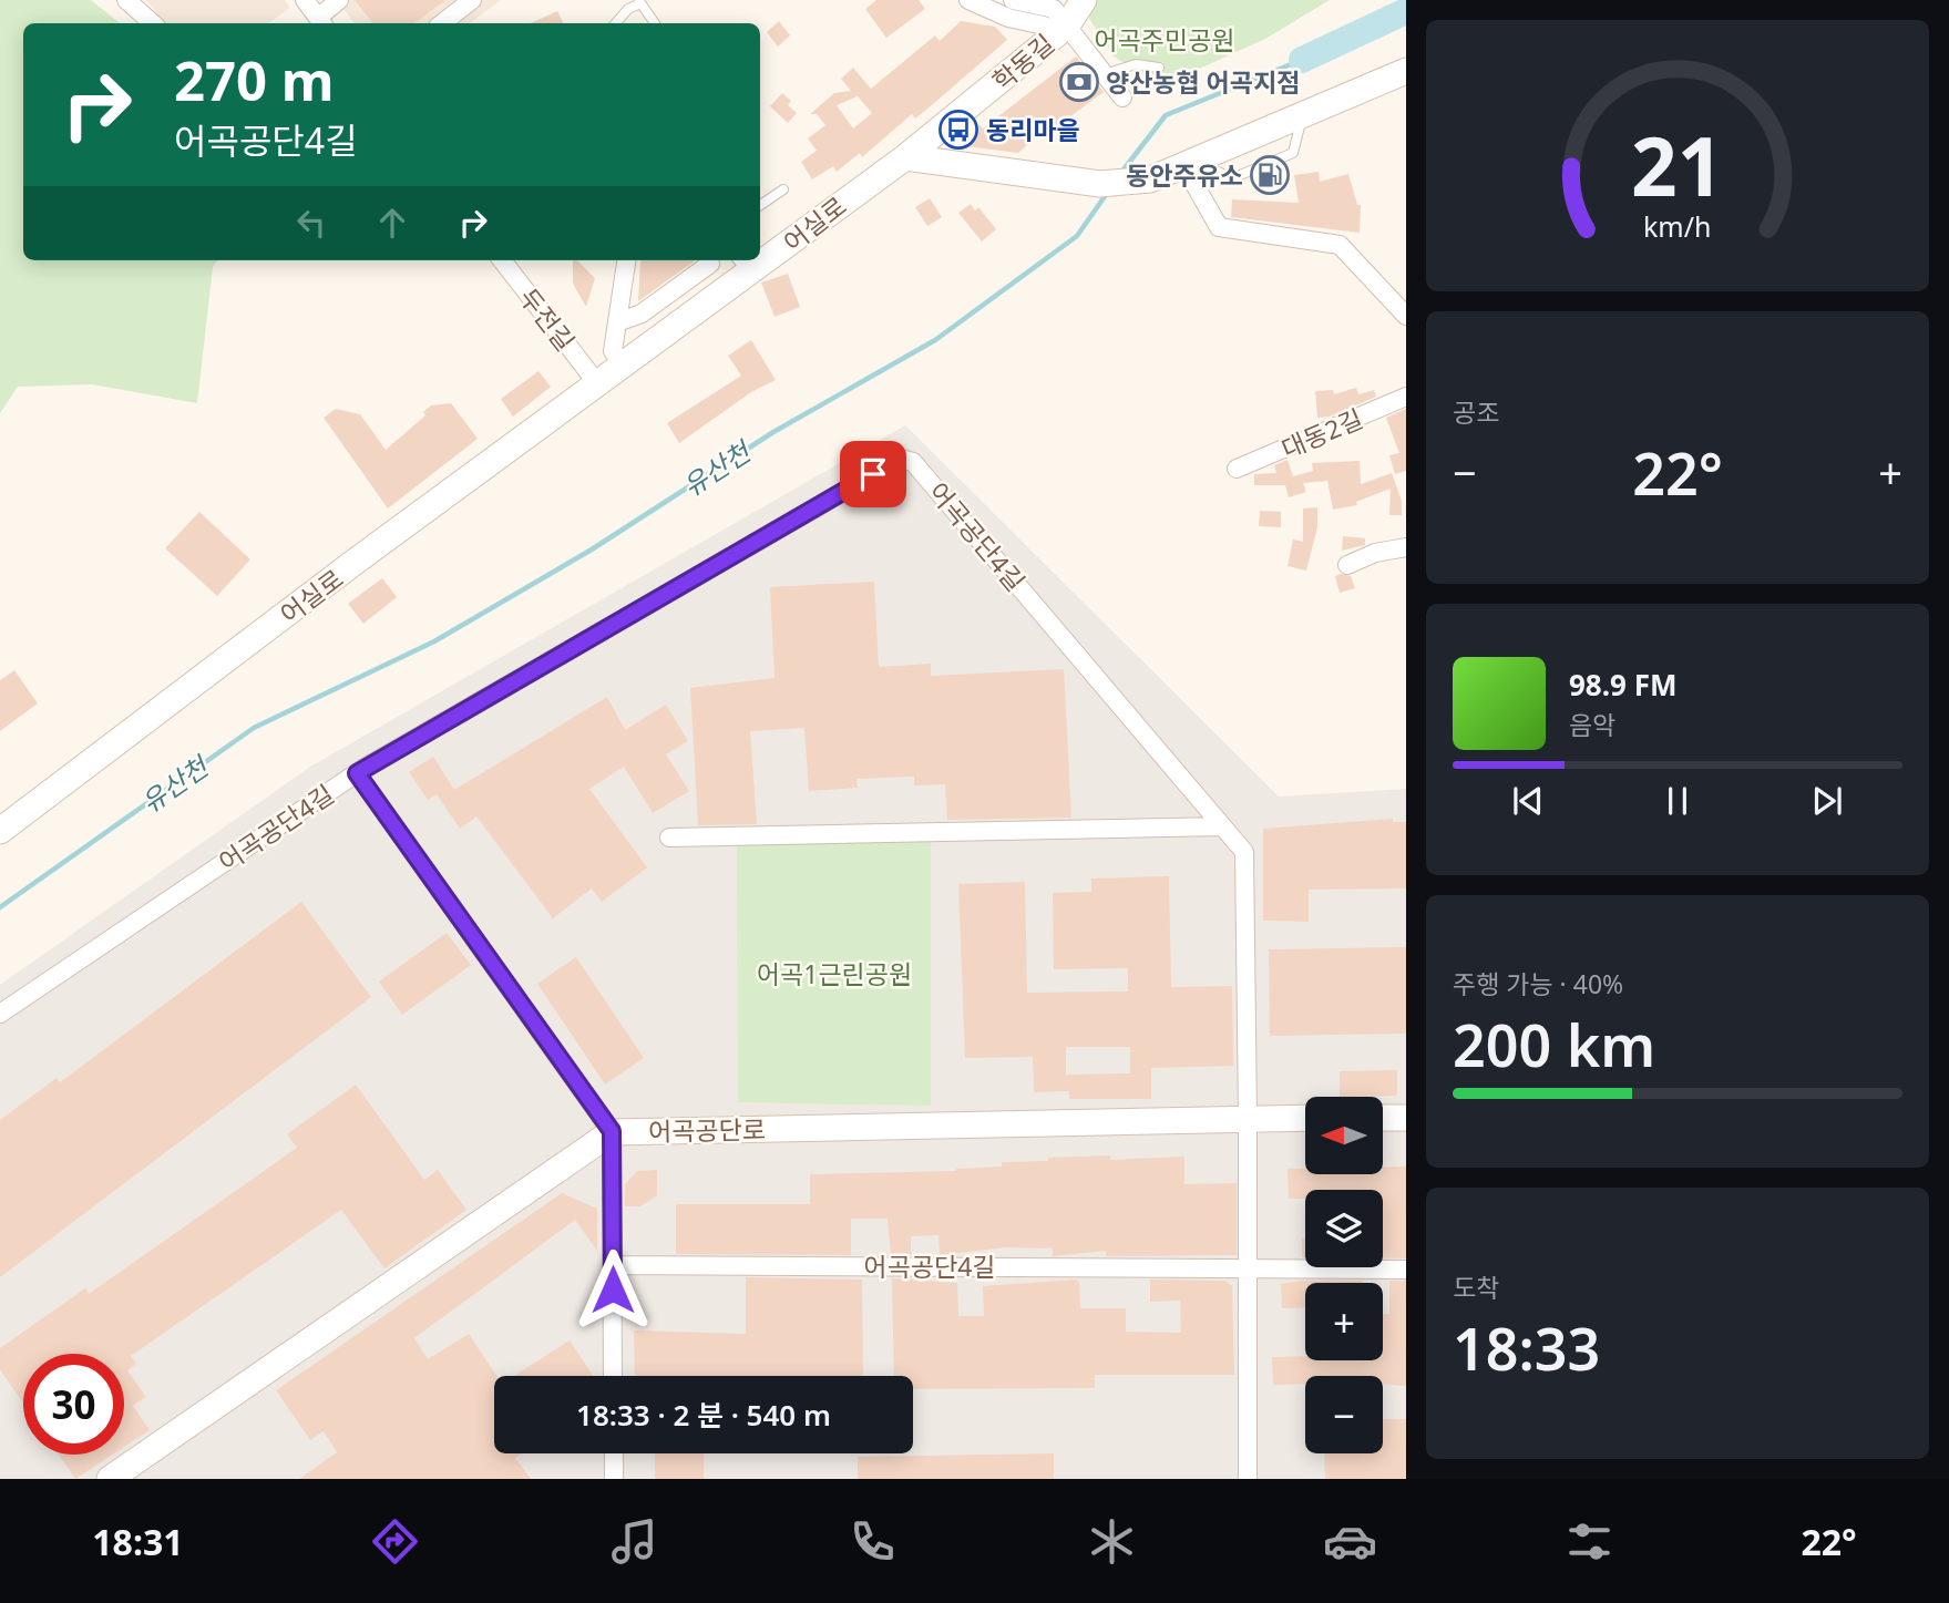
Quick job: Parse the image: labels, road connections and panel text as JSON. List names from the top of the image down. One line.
{"streets":{"main road":["학동길","어실로","어곡공단로"],"street":["두전길","대동2길","어곡공단4길"]},"crossings":[["학동길","어실로"],["어실로","두전길"],["어곡공단4길","어곡공단로"]],"water":["유산천"],"parks":["어곡주민공원","어곡1근린공원"],"places":{"bank":["양산농협 어곡지점"],"bus stop":["동리마을"],"fuel station":["동안주유소"]},"north":"left","page":{"turn":["270 m","어곡공단4길"],"tile":["공조",["주행 가능 · 40%","200 km"],["도착","18:33"]],"heat":["−","22°","+"],"song":["98.9 FM","음악"],"map_buttons":["+","−"],"limit":"30","trip":"18:33 · 2 분 · 540 m","tabs":["18:31","22°"],"gauge":["21","km/h"]}}
